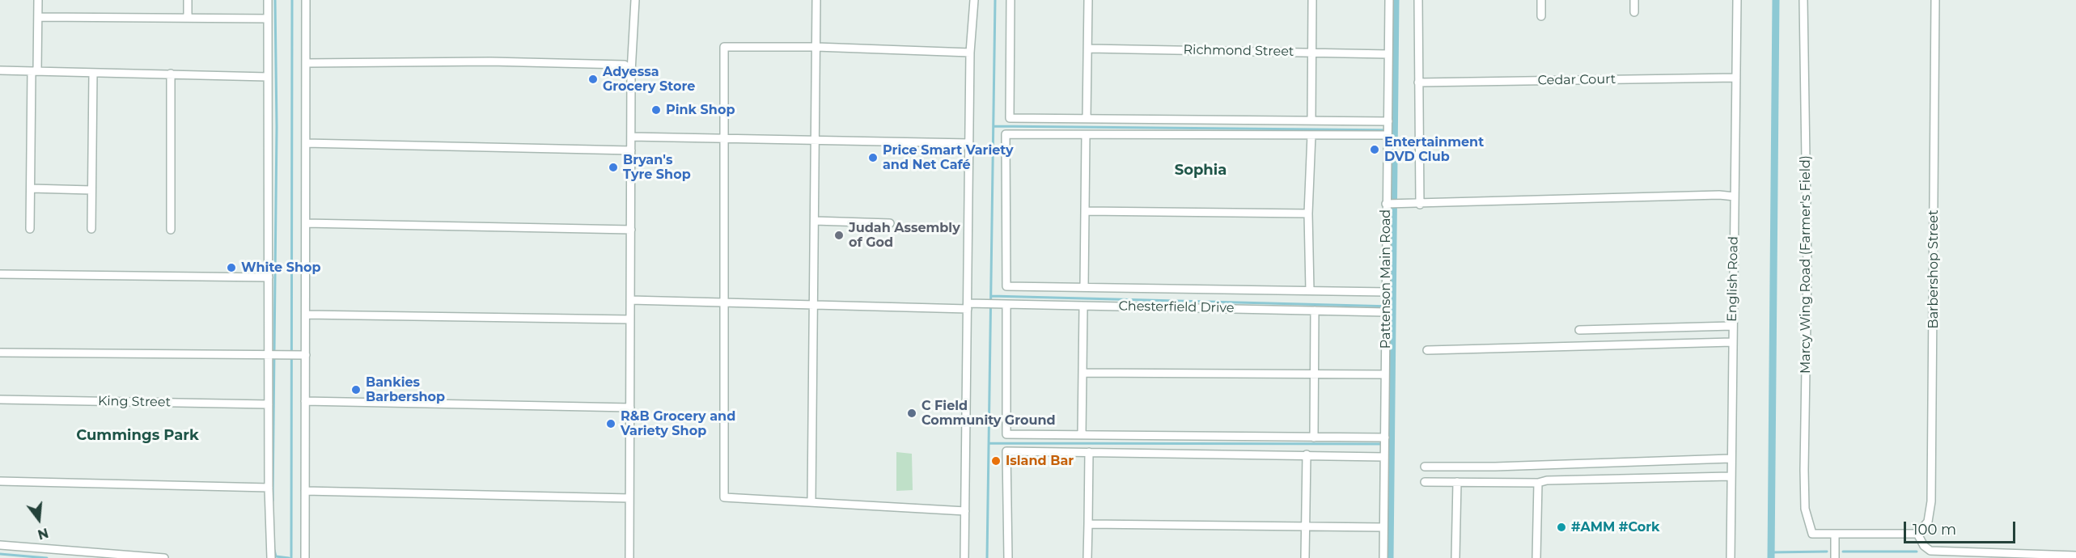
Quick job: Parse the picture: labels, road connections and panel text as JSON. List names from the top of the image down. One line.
{"streets":{"street":["Richmond Street","Cedar Court","Marcy Wing Road (Farmer's Field)","Barbershop Street","Pattenson Main Road","English Road","Chesterfield Drive","King Street"]},"crossings":[["Richmond Street","Pattenson Main Road"],["Cedar Court","English Road"],["Pattenson Main Road","Chesterfield Drive"]],"districts":["Sophia","Cummings Park"],"places":["Adyessa Grocery Store","Pink Shop","Entertainment DVD Club","Price Smart Variety and Net Café","Bryan's Tyre Shop","Judah Assembly of God","White Shop","Bankies Barbershop","C Field Community Ground","R&B Grocery and Variety Shop","Island Bar","#AMM #Cork"],"scale_bar":"100 m","north":"bottom"}
